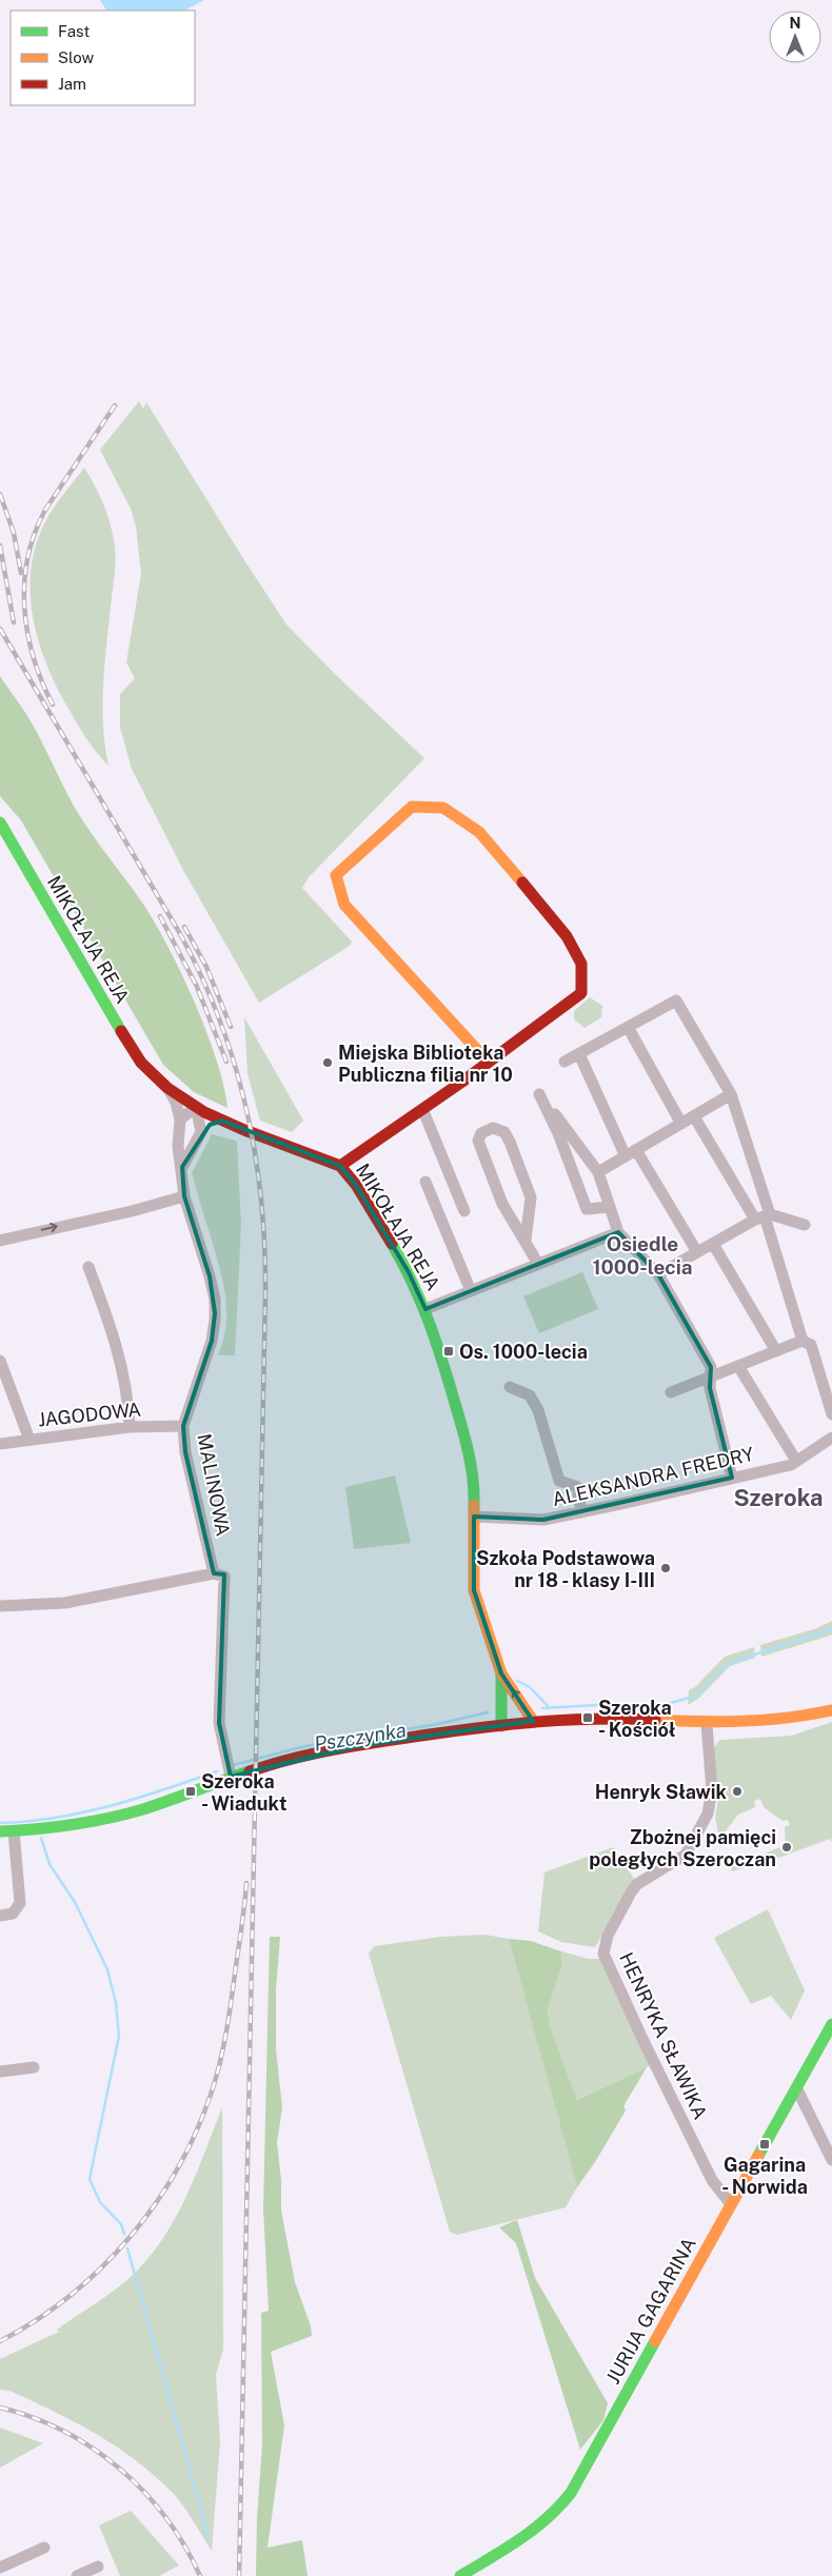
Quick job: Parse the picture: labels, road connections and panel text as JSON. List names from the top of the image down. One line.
{"streets":{"street":["MIKOŁAJA REJA","JAGODOWA","ALEKSANDRA FREDRY","MALINOWA","HENRYKA SŁAWIKA","JURIJA GAGARINA"]},"crossings":[["MIKOŁAJA REJA","ALEKSANDRA FREDRY"],["JAGODOWA","MALINOWA"],["HENRYKA SŁAWIKA","JURIJA GAGARINA"]],"districts":["Osiedle 1000-lecia","Szeroka"],"water":["Pszczynka"],"places":{"other":["Miejska Biblioteka Publiczna filia nr 10","Szkoła Podstawowa nr 18 - klasy I-III","Henryk Sławik","Zbożnej pamięci poległych Szeroczan"],"transit":["Os. 1000-lecia","Szeroka - Kościół","Szeroka - Wiadukt","Gagarina - Norwida"]},"legend":["Fast","Slow","Jam"],"north":"top"}
